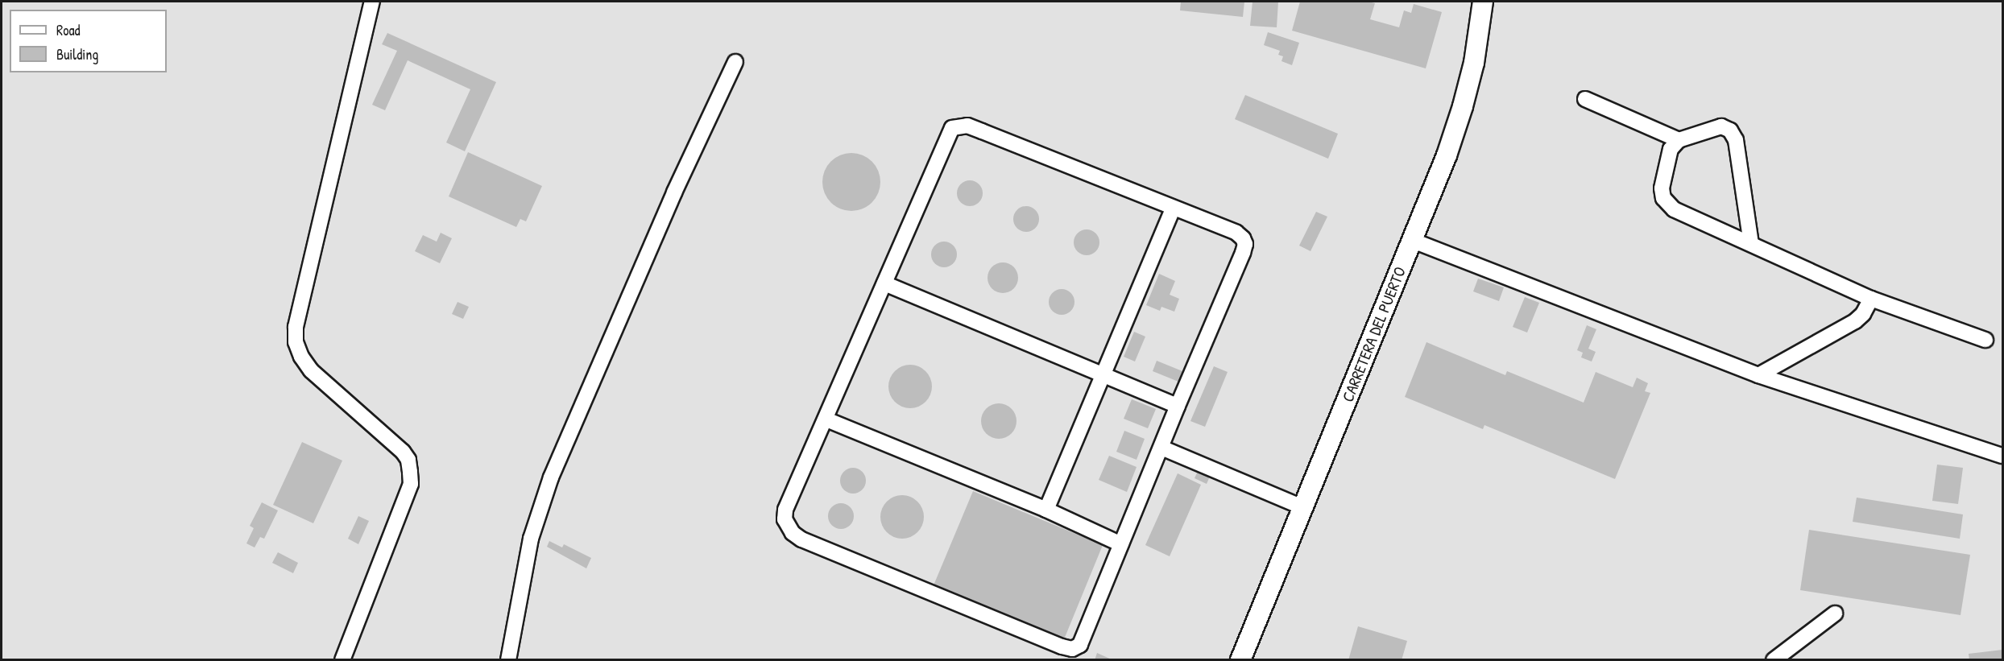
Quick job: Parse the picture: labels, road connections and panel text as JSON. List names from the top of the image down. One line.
{"streets":{"main road":["CARRETERA DEL PUERTO"]},"legend":["Road","Building"]}
